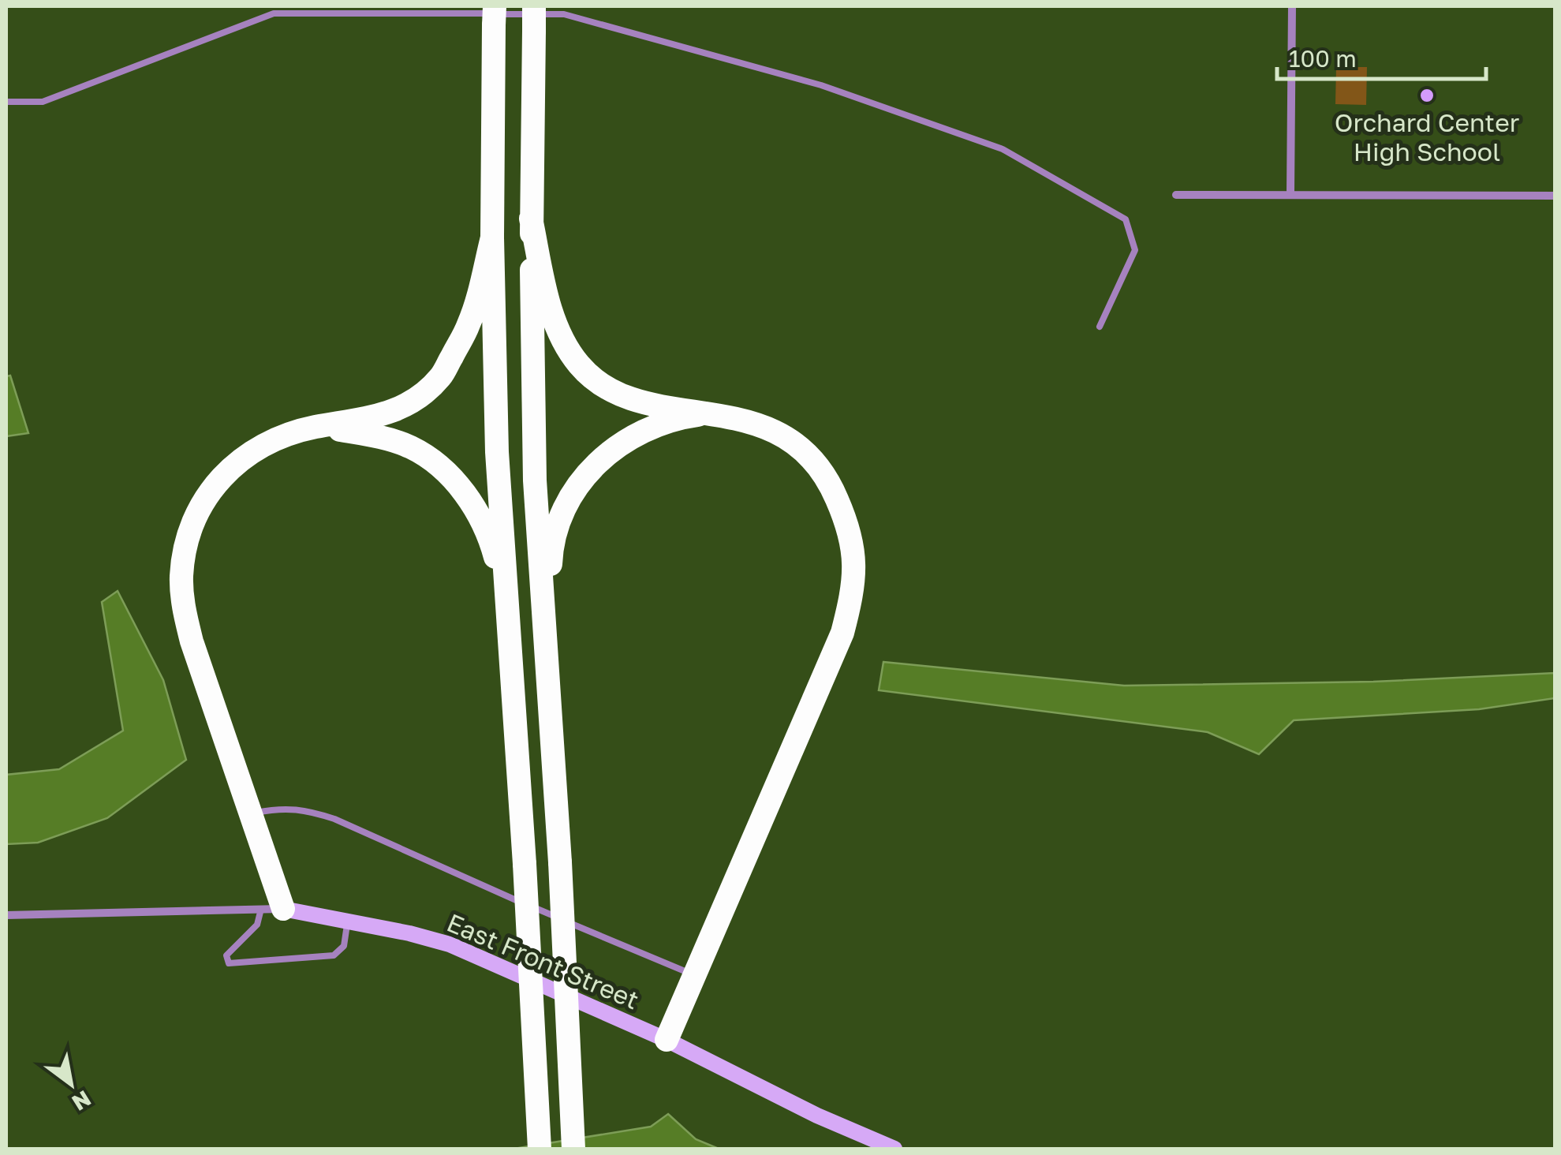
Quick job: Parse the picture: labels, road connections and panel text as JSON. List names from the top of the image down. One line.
{"streets":{"street":["East Front Street"]},"places":["Orchard Center High School"],"scale_bar":"100 m","north":"bottom right"}
